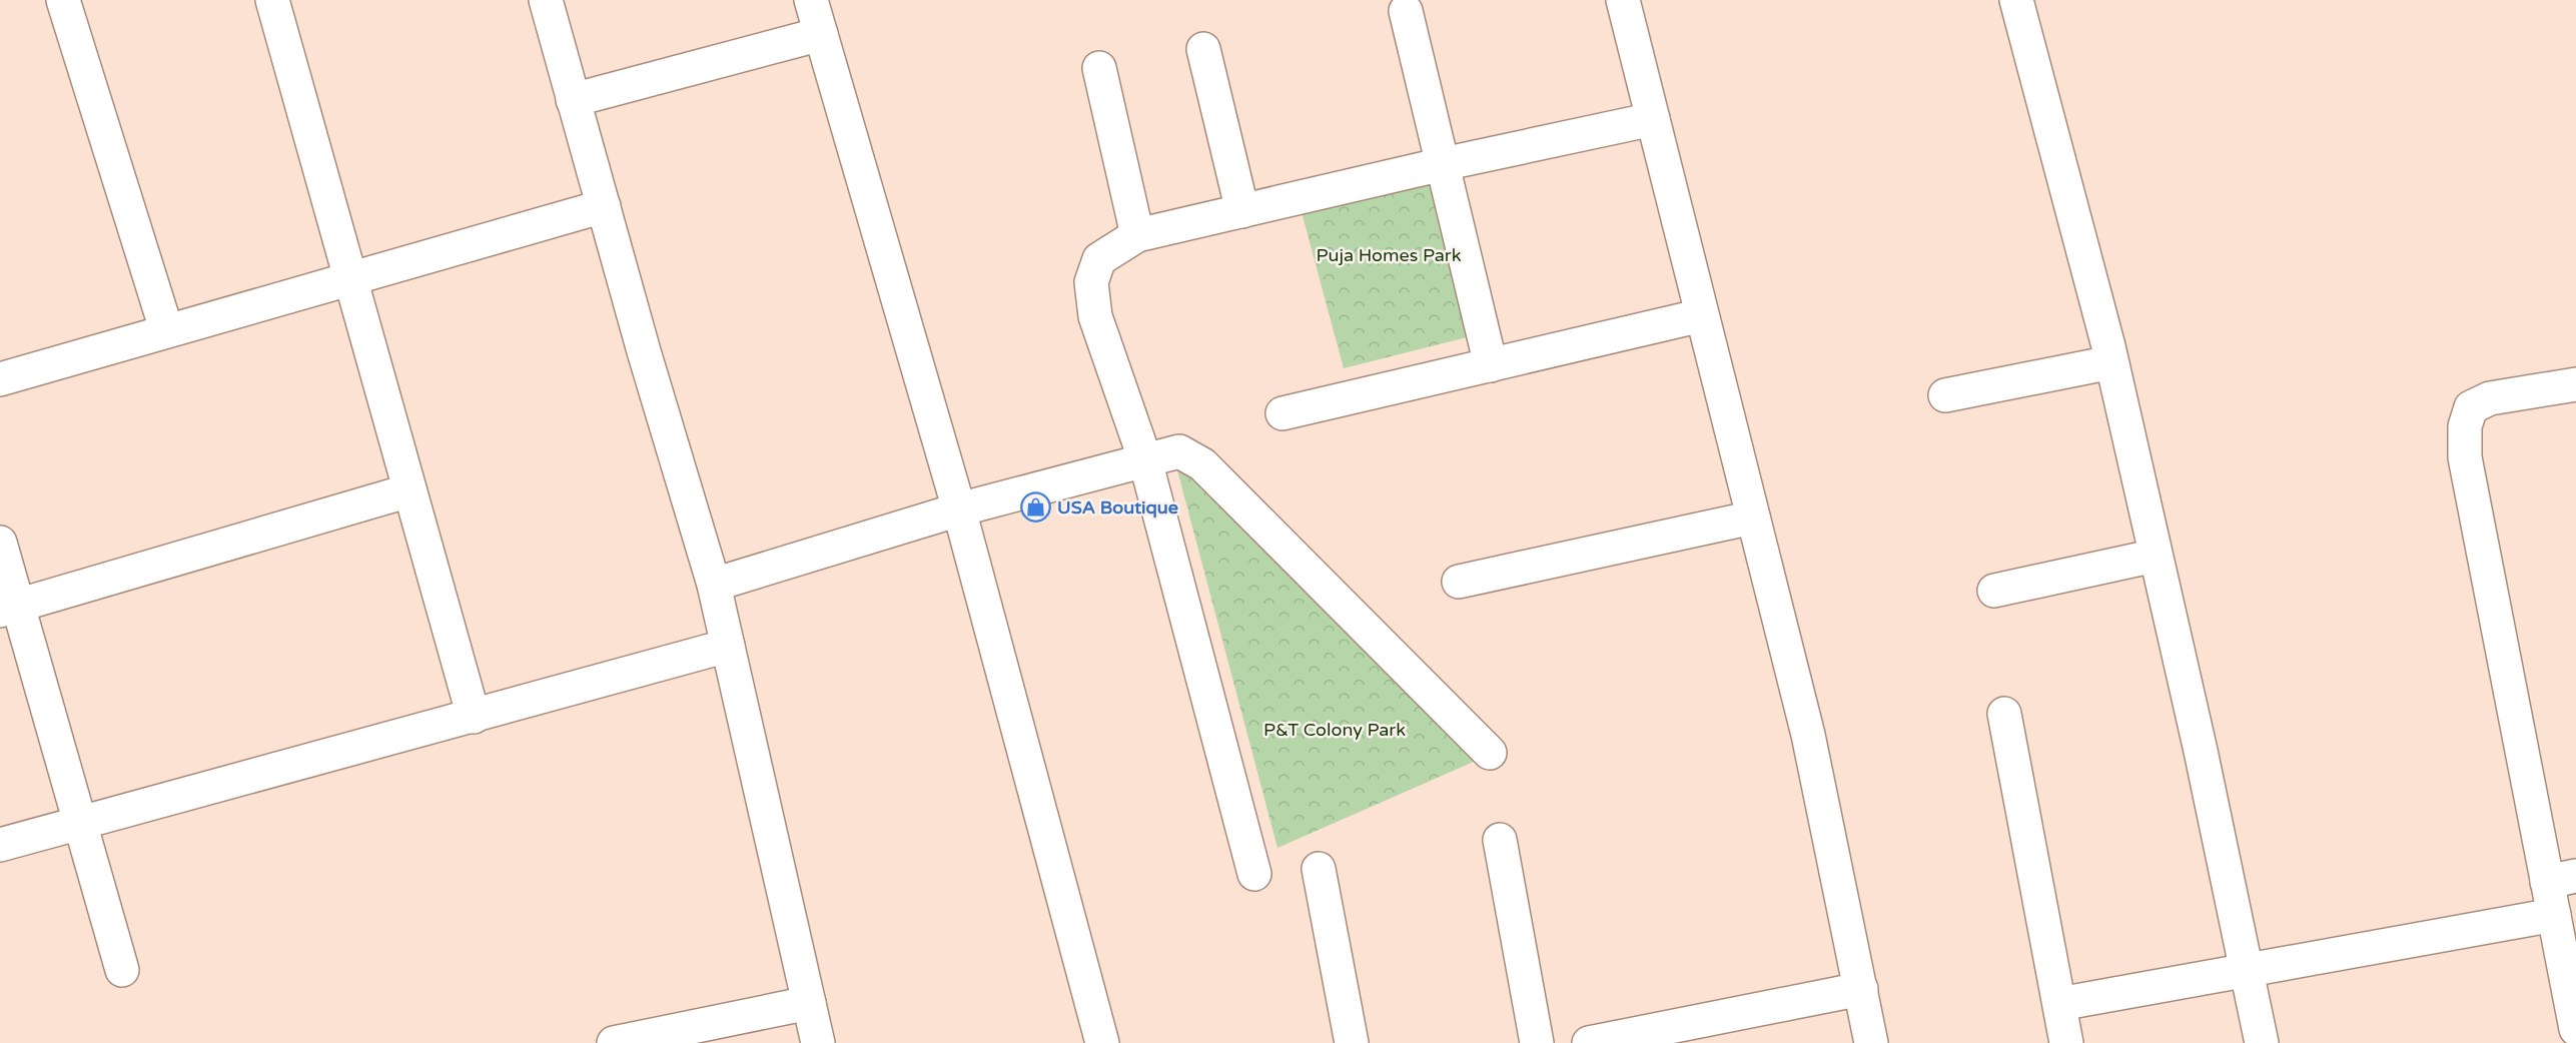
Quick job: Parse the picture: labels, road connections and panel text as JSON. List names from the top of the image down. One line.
{"parks":["Puja Homes Park","P&T Colony Park"],"places":{"shop":["USA Boutique"]}}
